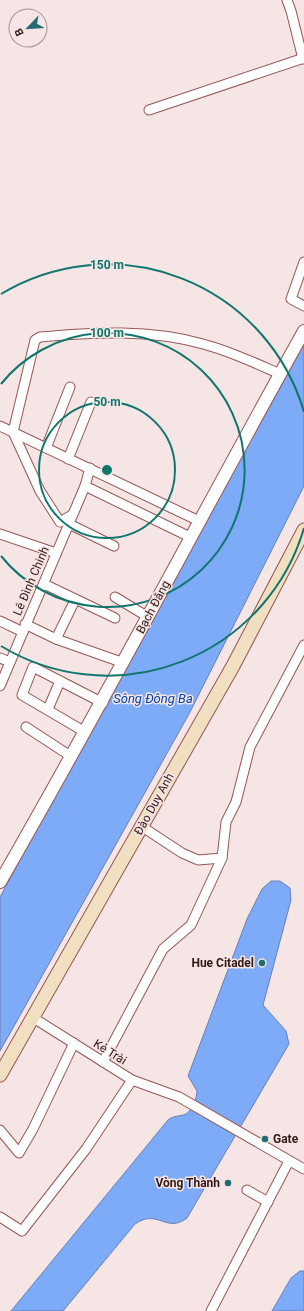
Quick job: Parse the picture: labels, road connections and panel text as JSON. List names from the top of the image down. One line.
{"streets":{"main road":["Đào Duy Anh"],"street":["Lê Đình Chinh","Bạch Đằng","Kẻ Trài"]},"crossings":[["Đào Duy Anh","Kẻ Trài"]],"water":["Sông Đông Ba"],"places":["Hue Citadel","Gate","Vòng Thành"],"north":"bottom left","rings":["150 m","100 m","50 m"]}
